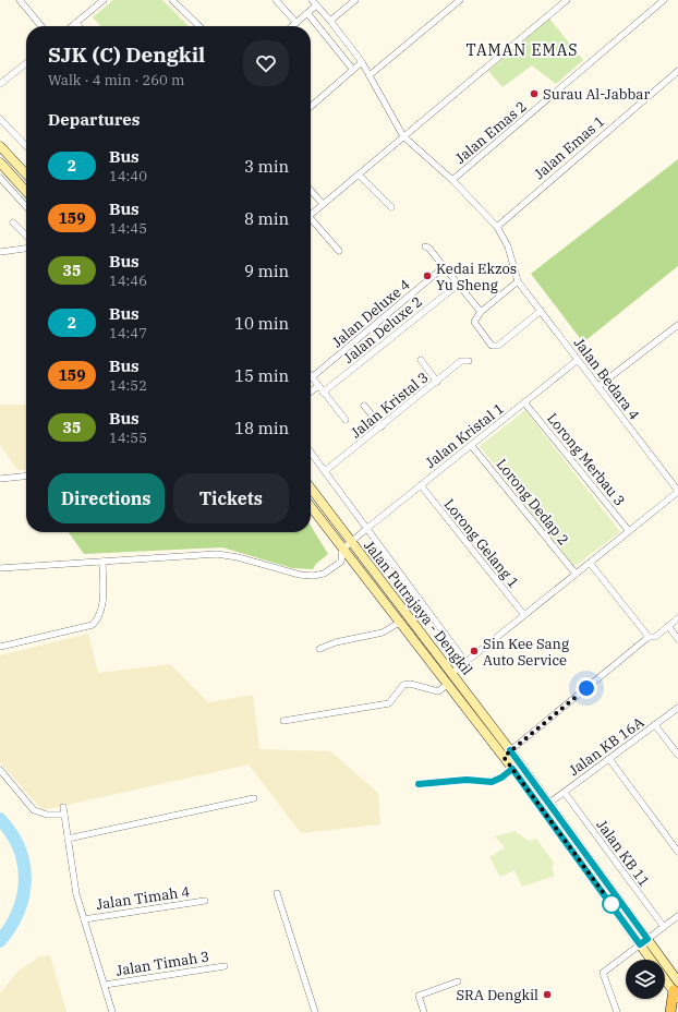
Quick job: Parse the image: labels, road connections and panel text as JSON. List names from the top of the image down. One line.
{"streets":{"main road":["Jalan Putrajaya - Dengkil"],"street":["Jalan Emas 2","Jalan Emas 1","Jalan Deluxe 4","Jalan Deluxe 2","Jalan Bedara 4","Jalan Kristal 3","Jalan Kristal 1","Lorong Merbau 3","Lorong Dedap 2","Lorong Gelang 1","Jalan KB 16A","Jalan KB 11","Jalan Timah 4","Jalan Timah 3"]},"crossings":[["Jalan Bedara 4","Jalan Kristal 1"],["Jalan Kristal 1","Lorong Merbau 3"],["Jalan Kristal 1","Lorong Dedap 2"],["Jalan Kristal 1","Lorong Gelang 1"],["Jalan Kristal 1","Jalan Putrajaya - Dengkil"],["Jalan Putrajaya - Dengkil","Jalan KB 16A"],["Jalan KB 16A","Jalan KB 11"]],"districts":["TAMAN EMAS"],"places":["Surau Al-Jabbar","Kedai Ekzos Yu Sheng","Sin Kee Sang Auto Service","SRA Dengkil"],"lines":["bus line 2"],"page":{"heading":[["SJK (C) Dengkil","Walk · 4 min · 260 m"],"Departures"],"list":[{"mark":"2","name":"Bus","note":"14:40","value":"3 min"},{"mark":"159","name":"Bus","note":"14:45","value":"8 min"},{"mark":"35","name":"Bus","note":"14:46","value":"9 min"},{"mark":"2","name":"Bus","note":"14:47","value":"10 min"},{"mark":"159","name":"Bus","note":"14:52","value":"15 min"},{"mark":"35","name":"Bus","note":"14:55","value":"18 min"}],"buttons":["Directions","Tickets"]}}
